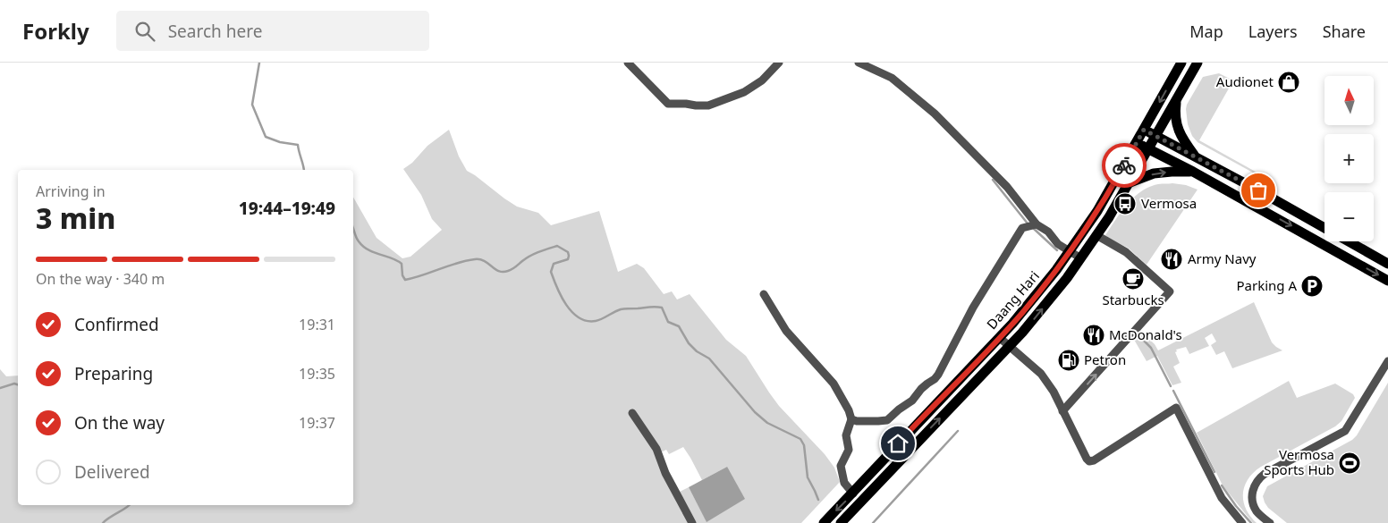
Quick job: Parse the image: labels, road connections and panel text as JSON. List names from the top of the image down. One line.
{"streets":{"main road":["Daang Hari"]},"places":{"shop":["Audionet"],"bus stop":["Vermosa"],"restaurant":["Army Navy","McDonald's"],"cafe":["Starbucks"],"parking":["Parking A"],"fuel station":["Petron"],"sports":["Vermosa Sports Hub"]},"north":"top","page":{"header":"Forkly","search":"Search here","nav":["Map","Layers","Share"],"map_buttons":["+","−"],"heading":["3 min","Arriving in","19:44–19:49"],"bar":"On the way · 340 m","list":[["Confirmed","19:31"],["Preparing","19:35"],["On the way","19:37"],"Delivered"]}}
